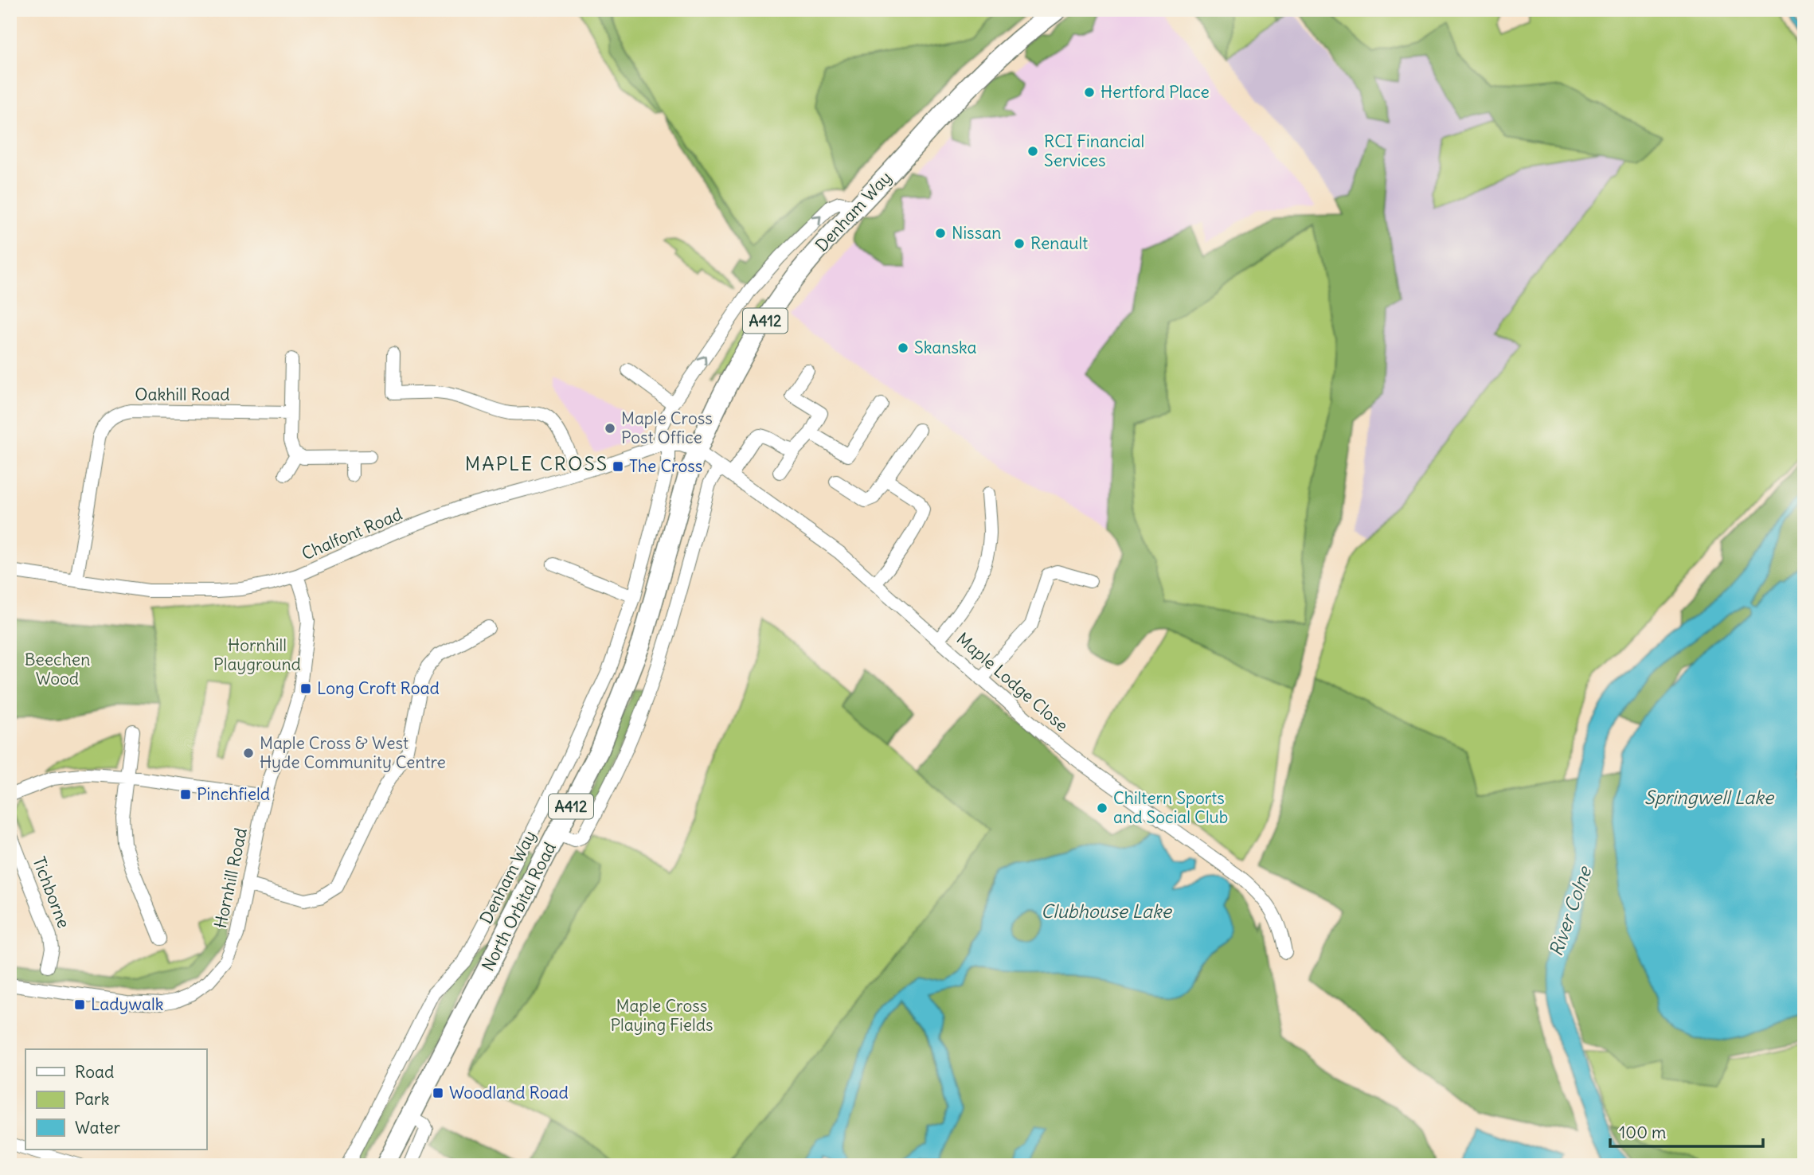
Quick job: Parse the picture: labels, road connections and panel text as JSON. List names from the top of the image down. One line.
{"streets":{"main road":["Denham Way","A412","North Orbital Road"],"street":["Oakhill Road","Chalfont Road","Maple Lodge Close","Hornhill Road","Tichborne"]},"crossings":[["Denham Way","Chalfont Road"],["Denham Way","Maple Lodge Close"],["Denham Way","North Orbital Road"],["Oakhill Road","Chalfont Road"],["Chalfont Road","Hornhill Road"],["Maple Lodge Close","North Orbital Road"]],"districts":["MAPLE CROSS"],"water":["Springwell Lake","Clubhouse Lake","River Colne"],"parks":["Hornhill Playground","Beechen Wood","Maple Cross Playing Fields"],"places":{"other":["Hertford Place","RCI Financial Services","Nissan","Renault","Skanska","Maple Cross Post Office","Maple Cross & West Hyde Community Centre","Chiltern Sports and Social Club"],"transit":["The Cross","Long Croft Road","Pinchfield","Ladywalk","Woodland Road"]},"legend":["Road","Park","Water"],"scale_bar":"100 m"}
